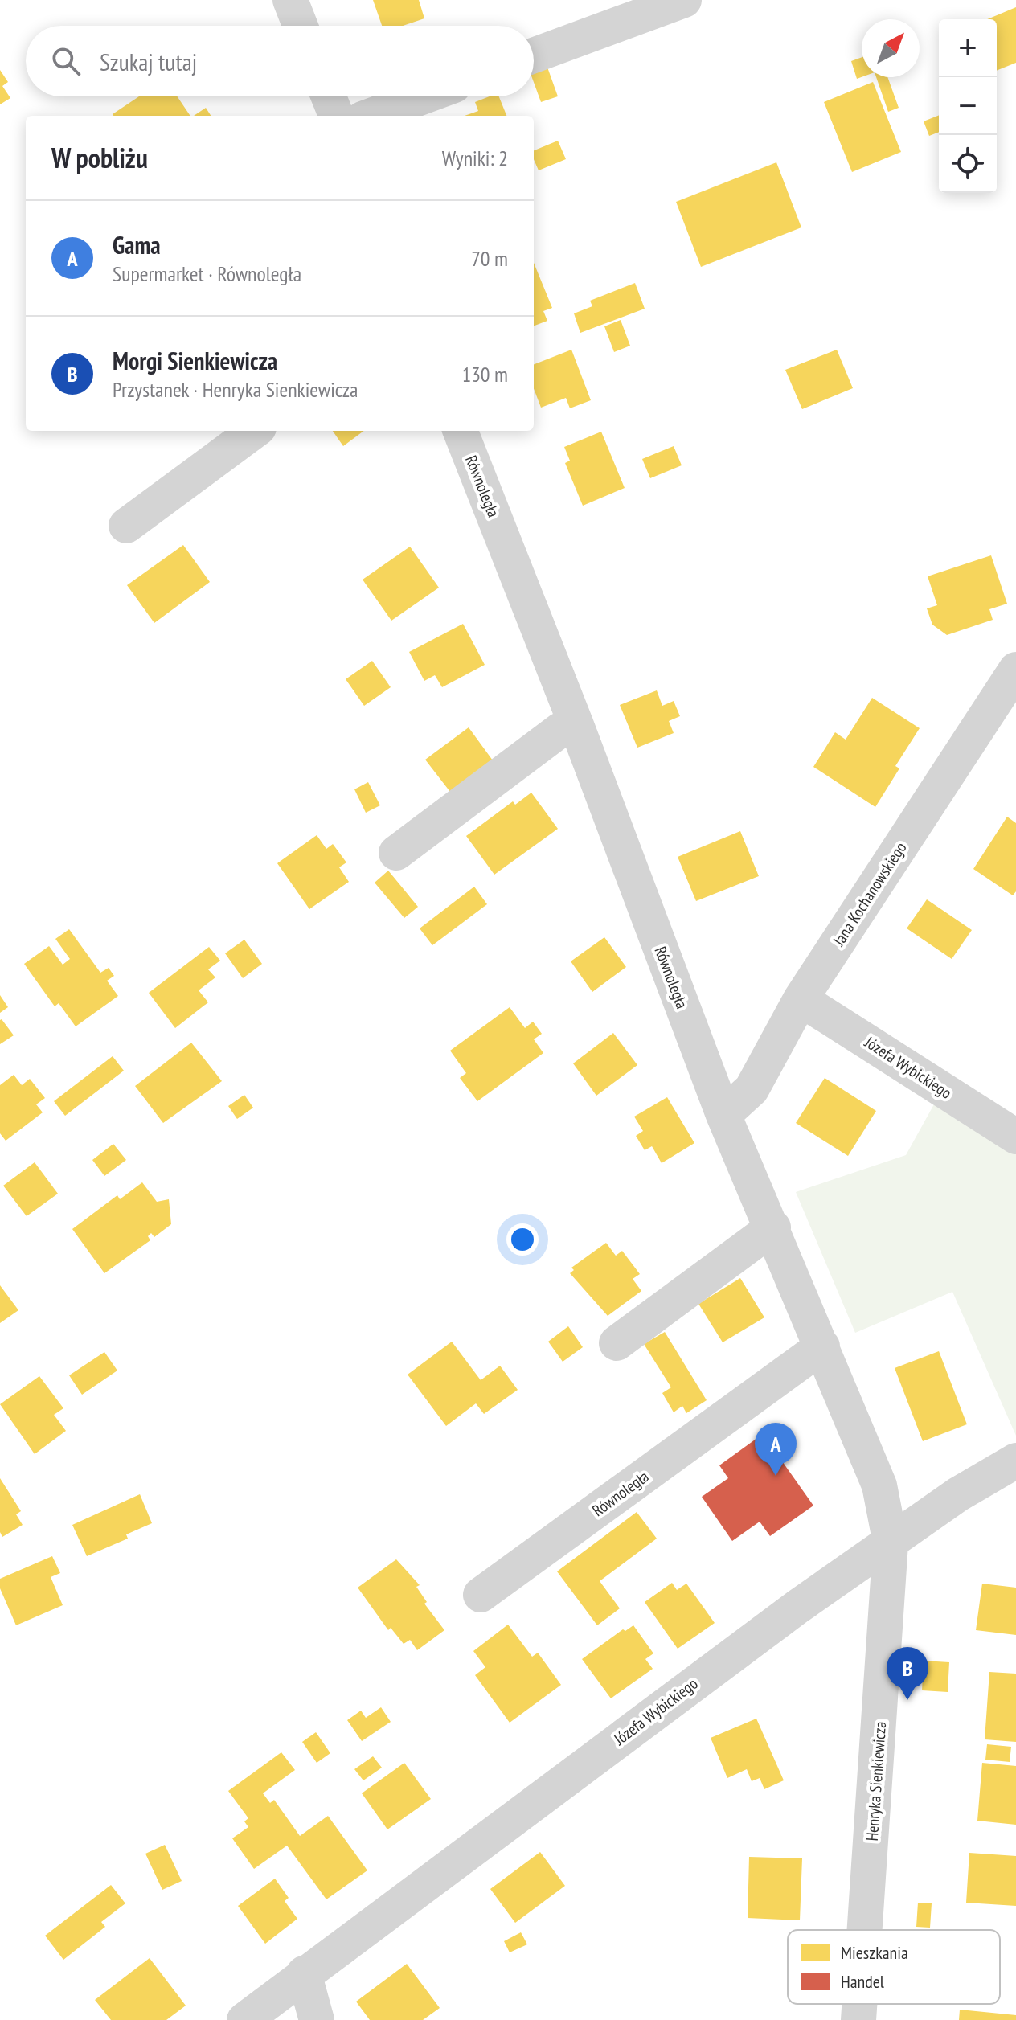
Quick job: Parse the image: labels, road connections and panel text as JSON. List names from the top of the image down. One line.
{"streets":{"street":["Równoległa","Jana Kochanowskiego","Józefa Wybickiego","Henryka Sienkiewicza"]},"crossings":[["Równoległa","Jana Kochanowskiego"],["Równoległa","Józefa Wybickiego"],["Równoległa","Henryka Sienkiewicza"],["Jana Kochanowskiego","Józefa Wybickiego"],["Józefa Wybickiego","Henryka Sienkiewicza"]],"legend":["Mieszkania","Handel"],"north":"top right","page":{"map_buttons":["+","−"],"search":"Szukaj tutaj","heading":["W pobliżu","Wyniki: 2"],"list":[{"mark":"A","name":"Gama","note":"Supermarket · Równoległa","value":"70 m"},{"mark":"B","name":"Morgi Sienkiewicza","note":"Przystanek · Henryka Sienkiewicza","value":"130 m"}],"pins":["A","B"]}}
